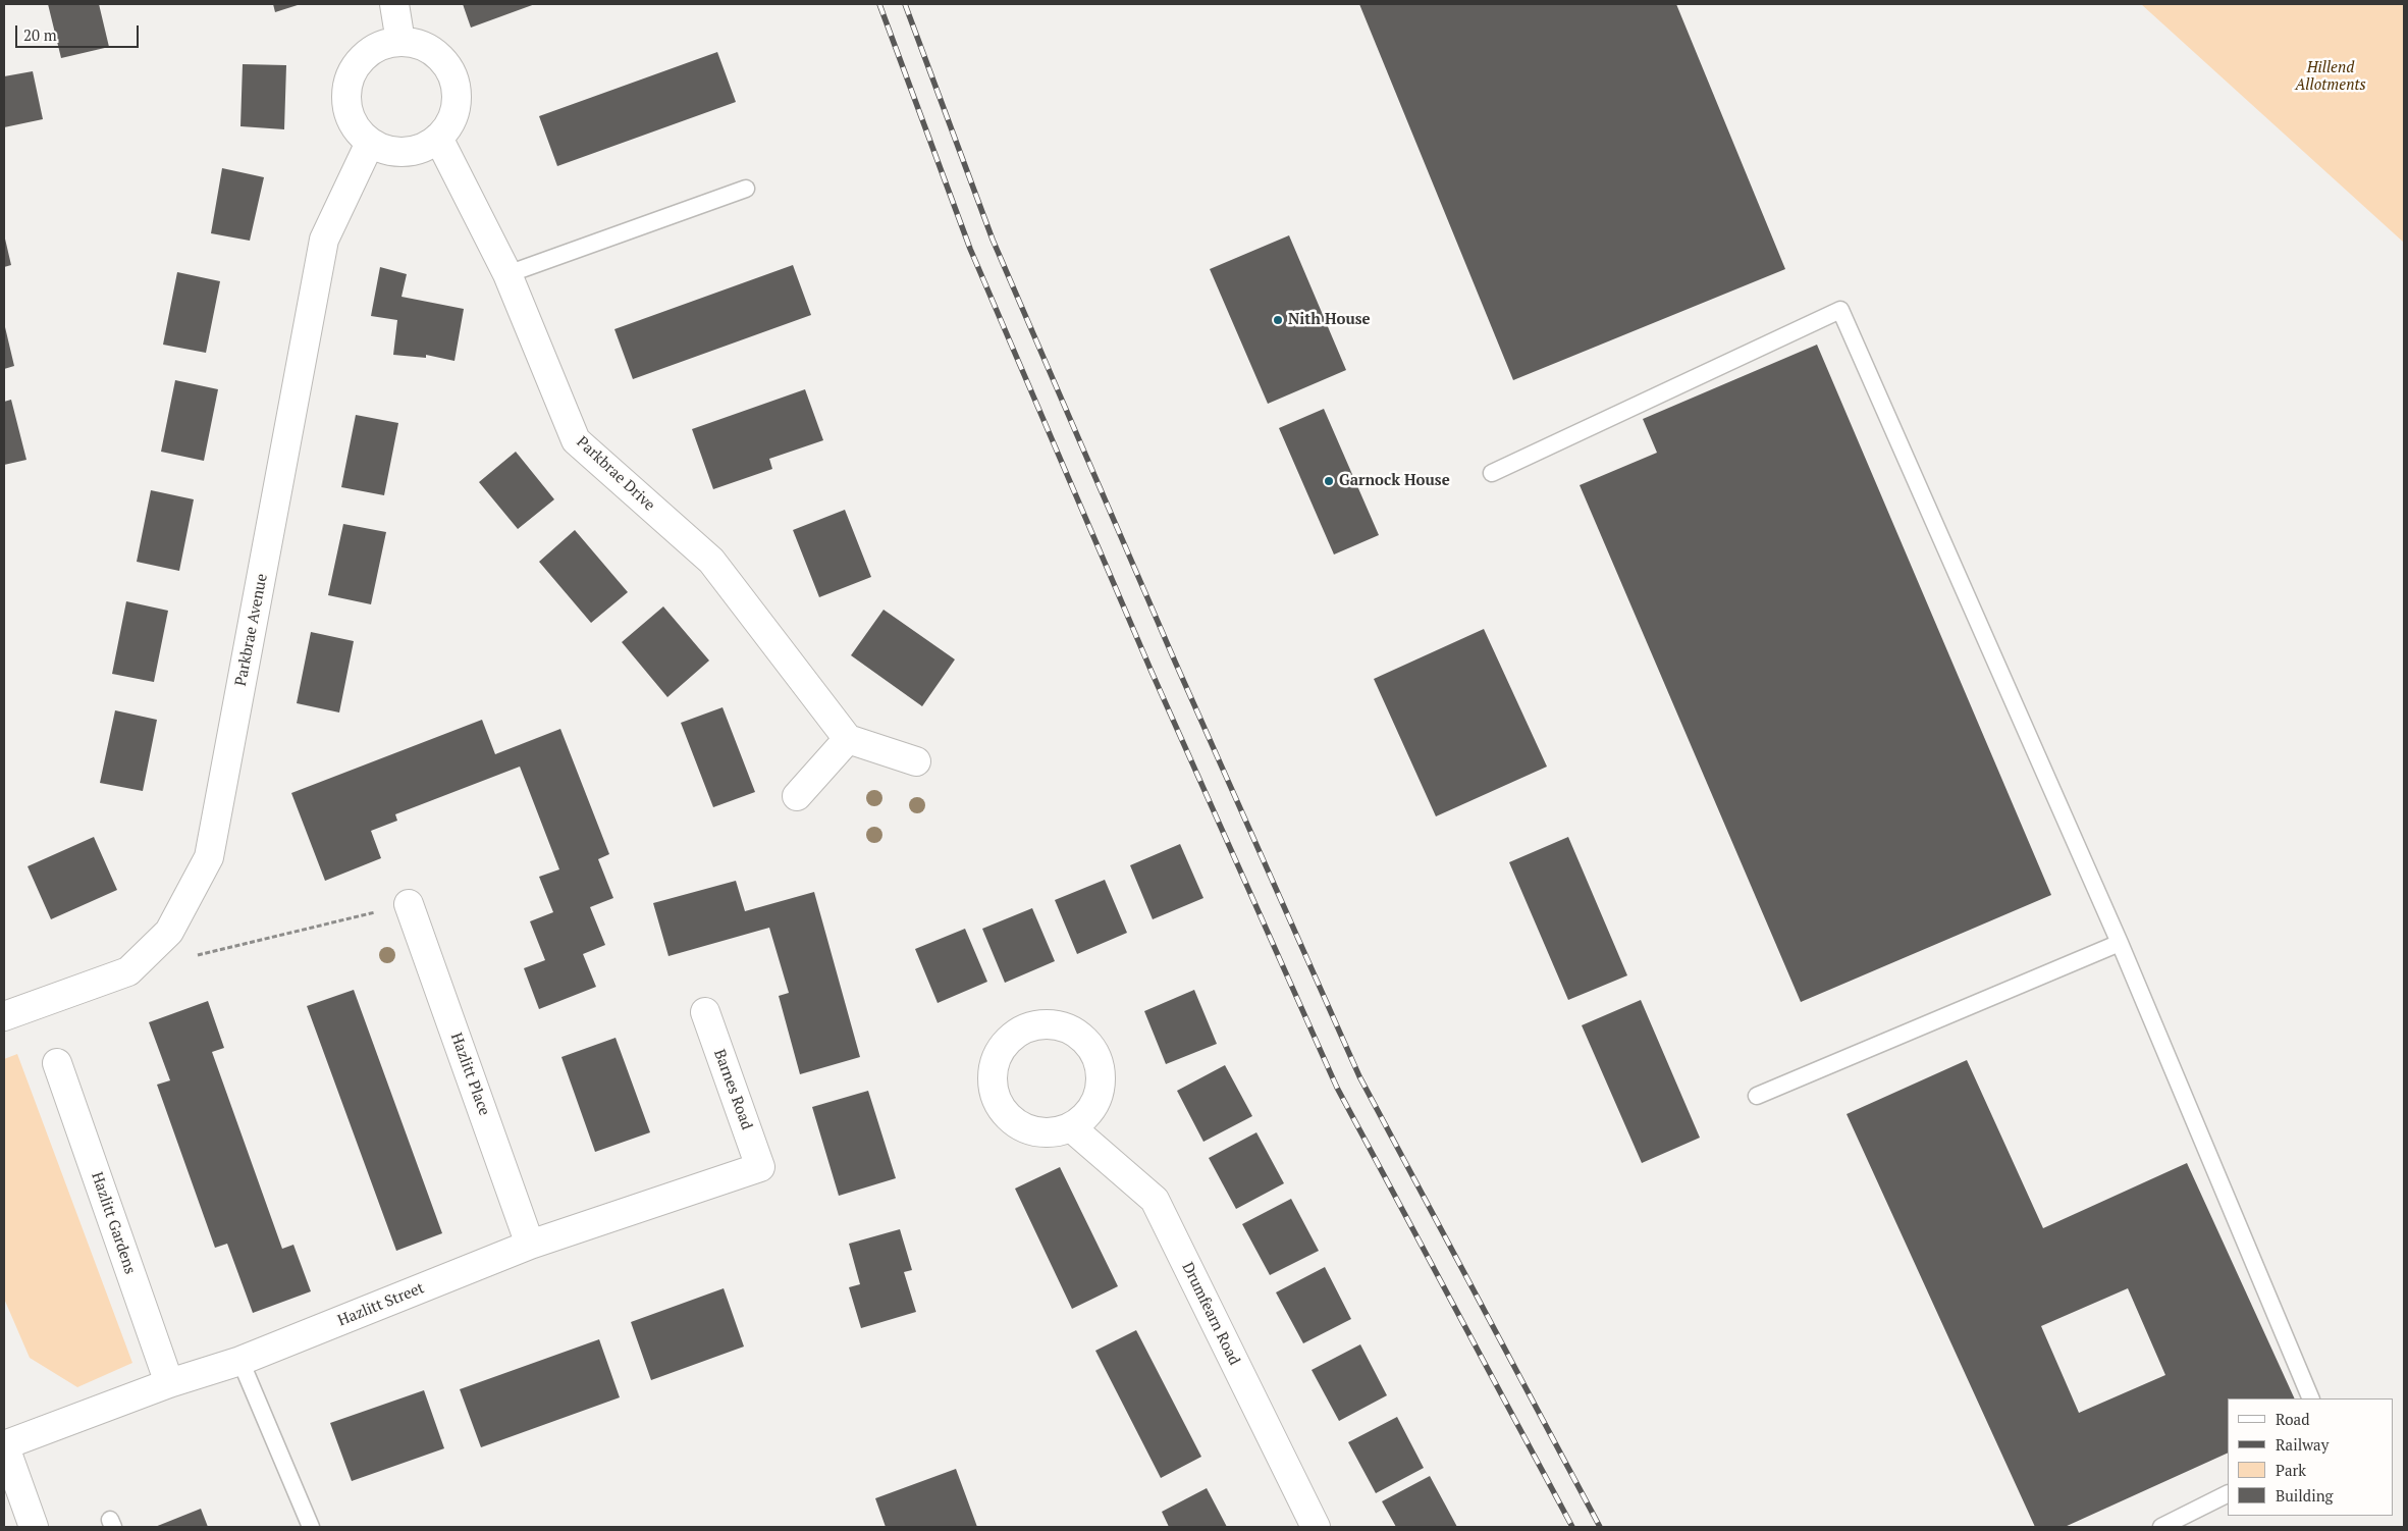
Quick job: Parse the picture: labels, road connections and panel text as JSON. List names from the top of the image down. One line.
{"streets":{"street":["Parkbrae Drive","Parkbrae Avenue","Hazlitt Place","Barnes Road","Hazlitt Gardens","Hazlitt Street","Drumfearn Road"]},"crossings":[["Parkbrae Drive","Parkbrae Avenue"],["Hazlitt Place","Hazlitt Street"],["Barnes Road","Hazlitt Street"],["Hazlitt Gardens","Hazlitt Street"]],"parks":["Hillend Allotments"],"places":["Nith House","Garnock House"],"legend":["Road","Railway","Park","Building"],"scale_bar":"20 m"}
